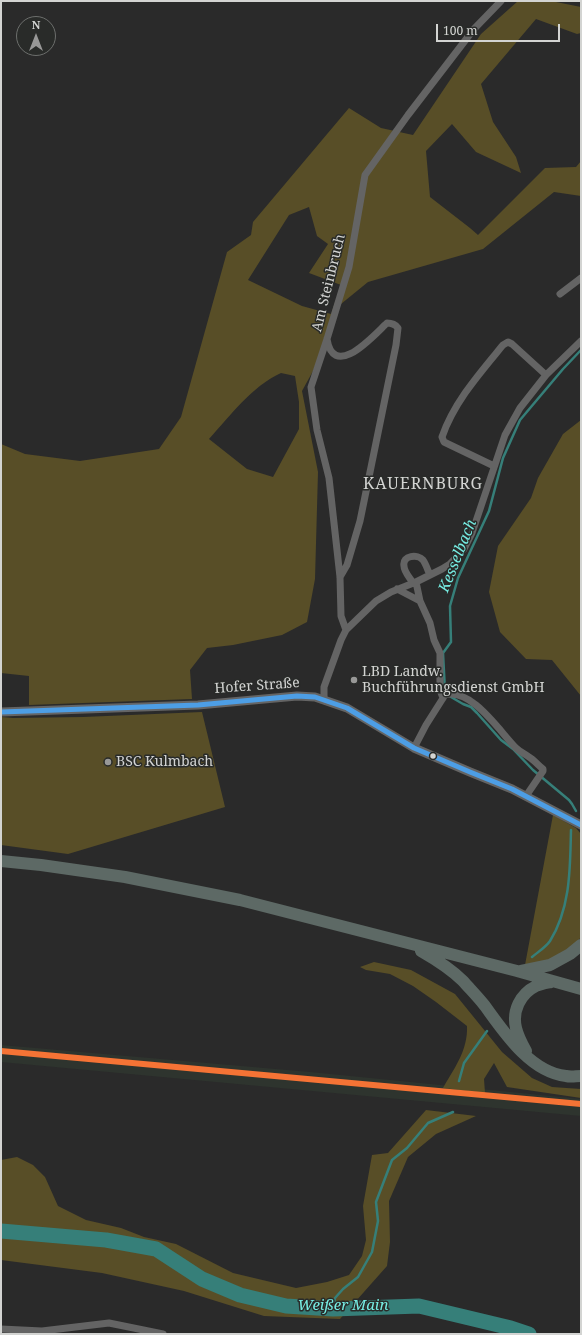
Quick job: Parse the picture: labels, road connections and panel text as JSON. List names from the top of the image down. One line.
{"streets":{"street":["Am Steinbruch","Hofer Straße"]},"districts":["KAUERNBURG"],"water":["Kesselbach","Weißer Main"],"places":["LBD Landw. Buchführungsdienst GmbH","BSC Kulmbach"],"scale_bar":"100 m","north":"top"}
